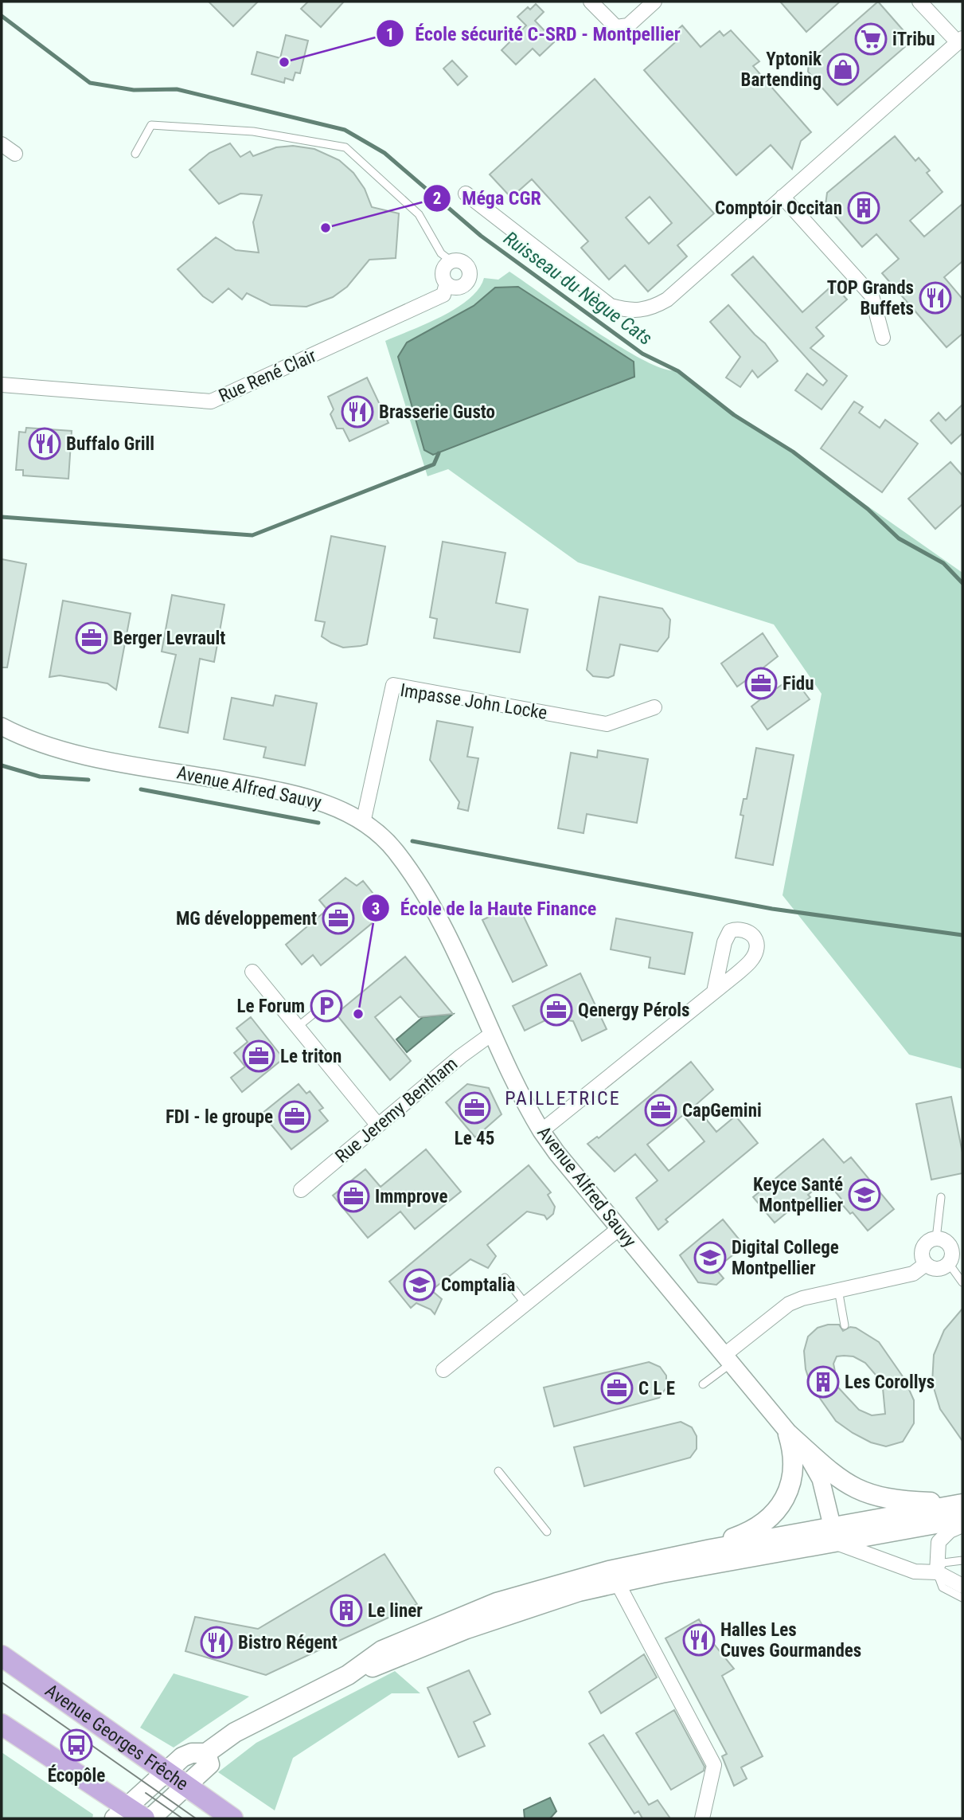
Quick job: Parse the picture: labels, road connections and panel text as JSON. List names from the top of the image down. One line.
{"streets":{"main road":["Avenue Georges Frêche"],"street":["Rue René Clair","Impasse John Locke","Avenue Alfred Sauvy","Rue Jeremy Bentham"]},"crossings":[["Impasse John Locke","Avenue Alfred Sauvy"],["Avenue Alfred Sauvy","Rue Jeremy Bentham"]],"districts":["PAILLETRICE"],"water":["Ruisseau du Nègue Cats"],"places":{"supermarket":["iTribu"],"other":["École sécurité C-SRD - Montpellier","Méga CGR","École de la Haute Finance"],"shop":["Yptonik Bartending"],"building":["Comptoir Occitan","Les Corollys","Le liner"],"restaurant":["TOP Grands Buffets","Brasserie Gusto","Buffalo Grill","Halles Les Cuves Gourmandes","Bistro Régent"],"office":["Berger Levrault","Fidu","MG développement","Qenergy Pérols","Le triton","Le 45","CapGemini","FDI - le groupe","Immprove","C L E"],"parking":["Le Forum"],"school or university":["Keyce Santé Montpellier","Digital College Montpellier","Comptalia"],"bus stop":["Écopôle"]}}
